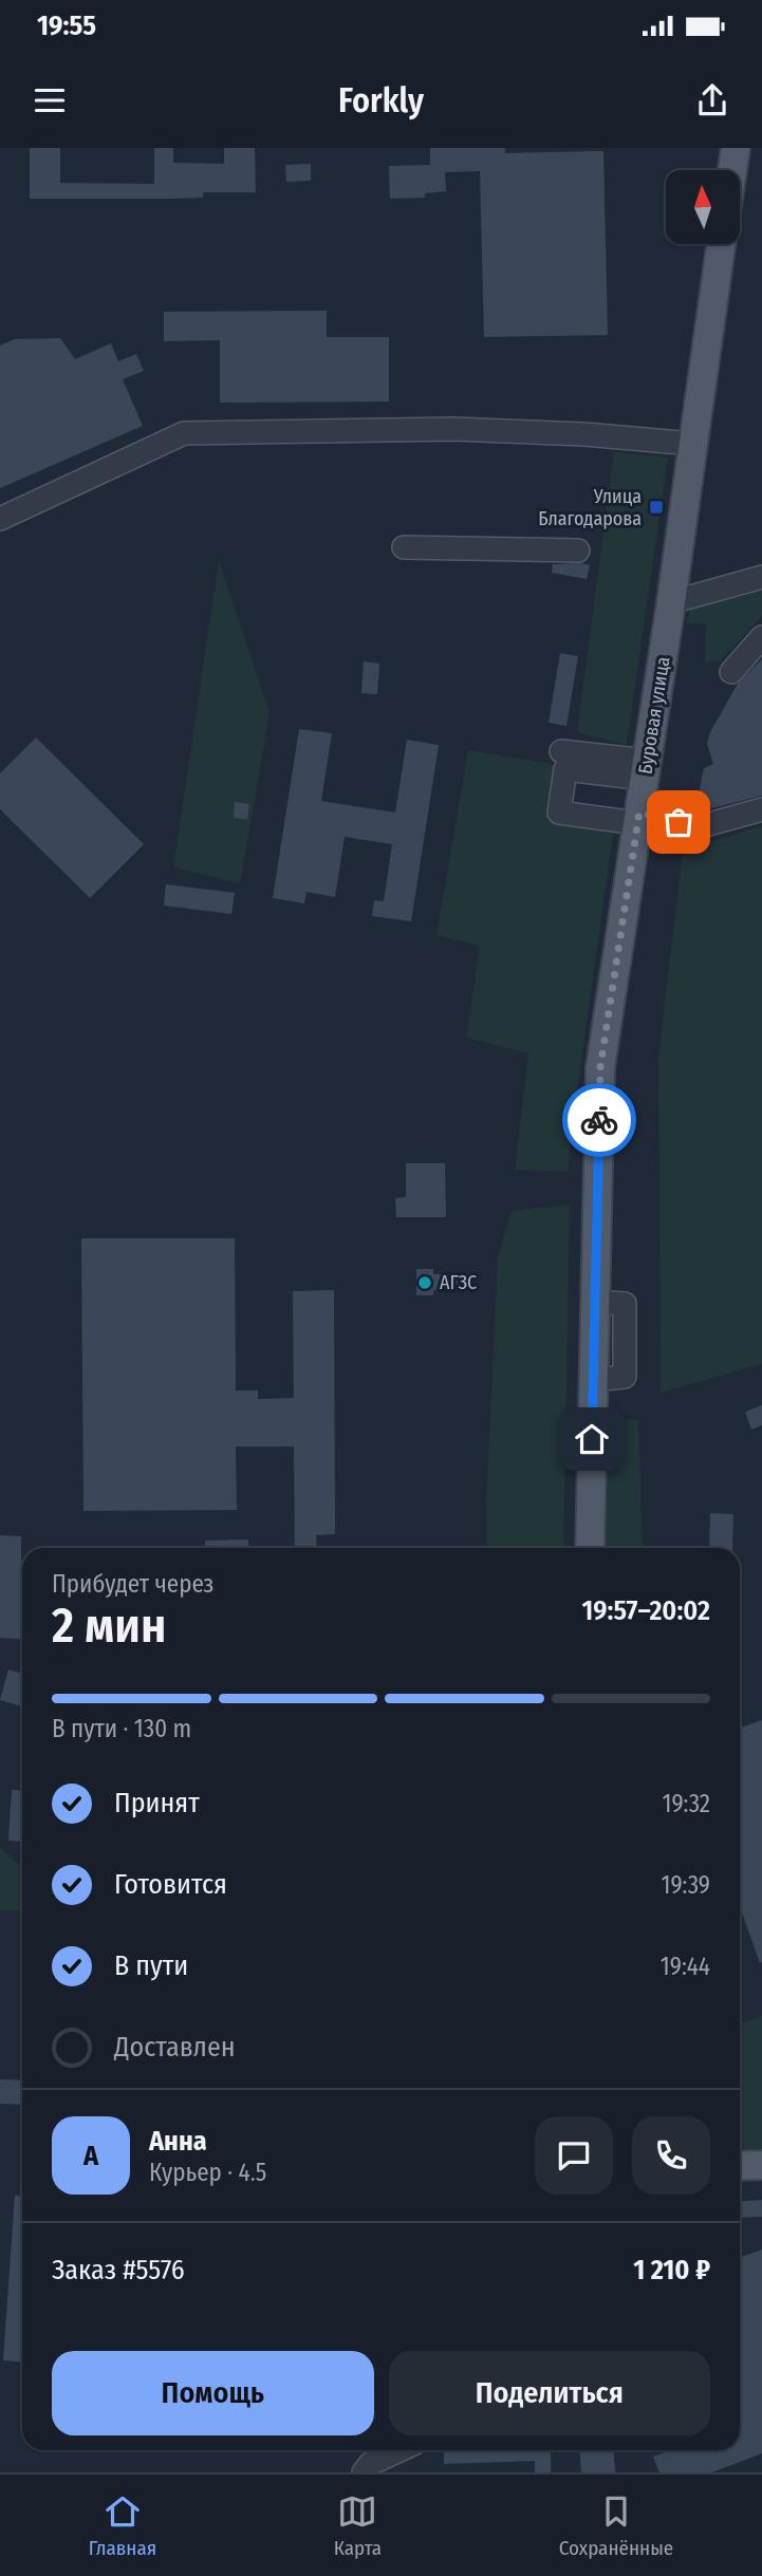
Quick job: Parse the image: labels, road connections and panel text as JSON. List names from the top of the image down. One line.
{"streets":{"main road":["Буровая улица"]},"places":{"transit":["Улица Благодарова"],"other":["АГЗС"]},"north":"top","page":{"status":"19:55","header":"Forkly","heading":["2 мин","Прибудет через","19:57–20:02"],"panel":["Анна","Курьер · 4.5","Заказ #5576","1 210 ₽"],"bar":"В пути · 130 m","list":[["Принят","19:32"],["Готовится","19:39"],["В пути","19:44"],"Доставлен"],"round":"А","buttons":["Помощь","Поделиться"],"tabs":["Главная","Карта","Сохранённые"]}}
